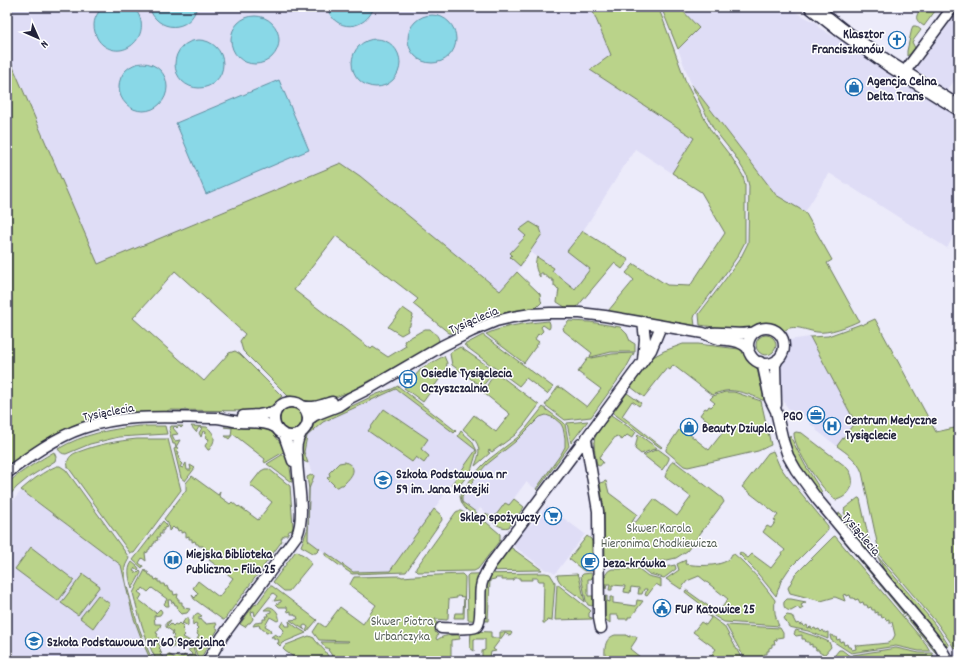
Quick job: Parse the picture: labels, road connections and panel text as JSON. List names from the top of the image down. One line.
{"streets":{"street":["Tysiąclecia"]},"parks":["Skwer Karola Hieronima Chodkiewicza","Skwer Piotra Urbańczyka"],"places":{"church":["Klasztor Franciszkanów"],"shop":["Agencja Celna Delta Trans","Beauty Dziupla"],"bus stop":["Osiedle Tysiąclecia Oczyszczalnia"],"office":["PGO"],"hospital":["Centrum Medyczne Tysiąclecie"],"school or university":["Szkoła Podstawowa nr 59 im. Jana Matejki","Szkoła Podstawowa nr 60 Specjalna"],"supermarket":["Sklep spożywczy"],"library":["Miejska Biblioteka Publiczna - Filia 25"],"cafe":["beza-krówka"],"public building":["FUP Katowice 25"]},"north":"bottom right"}
